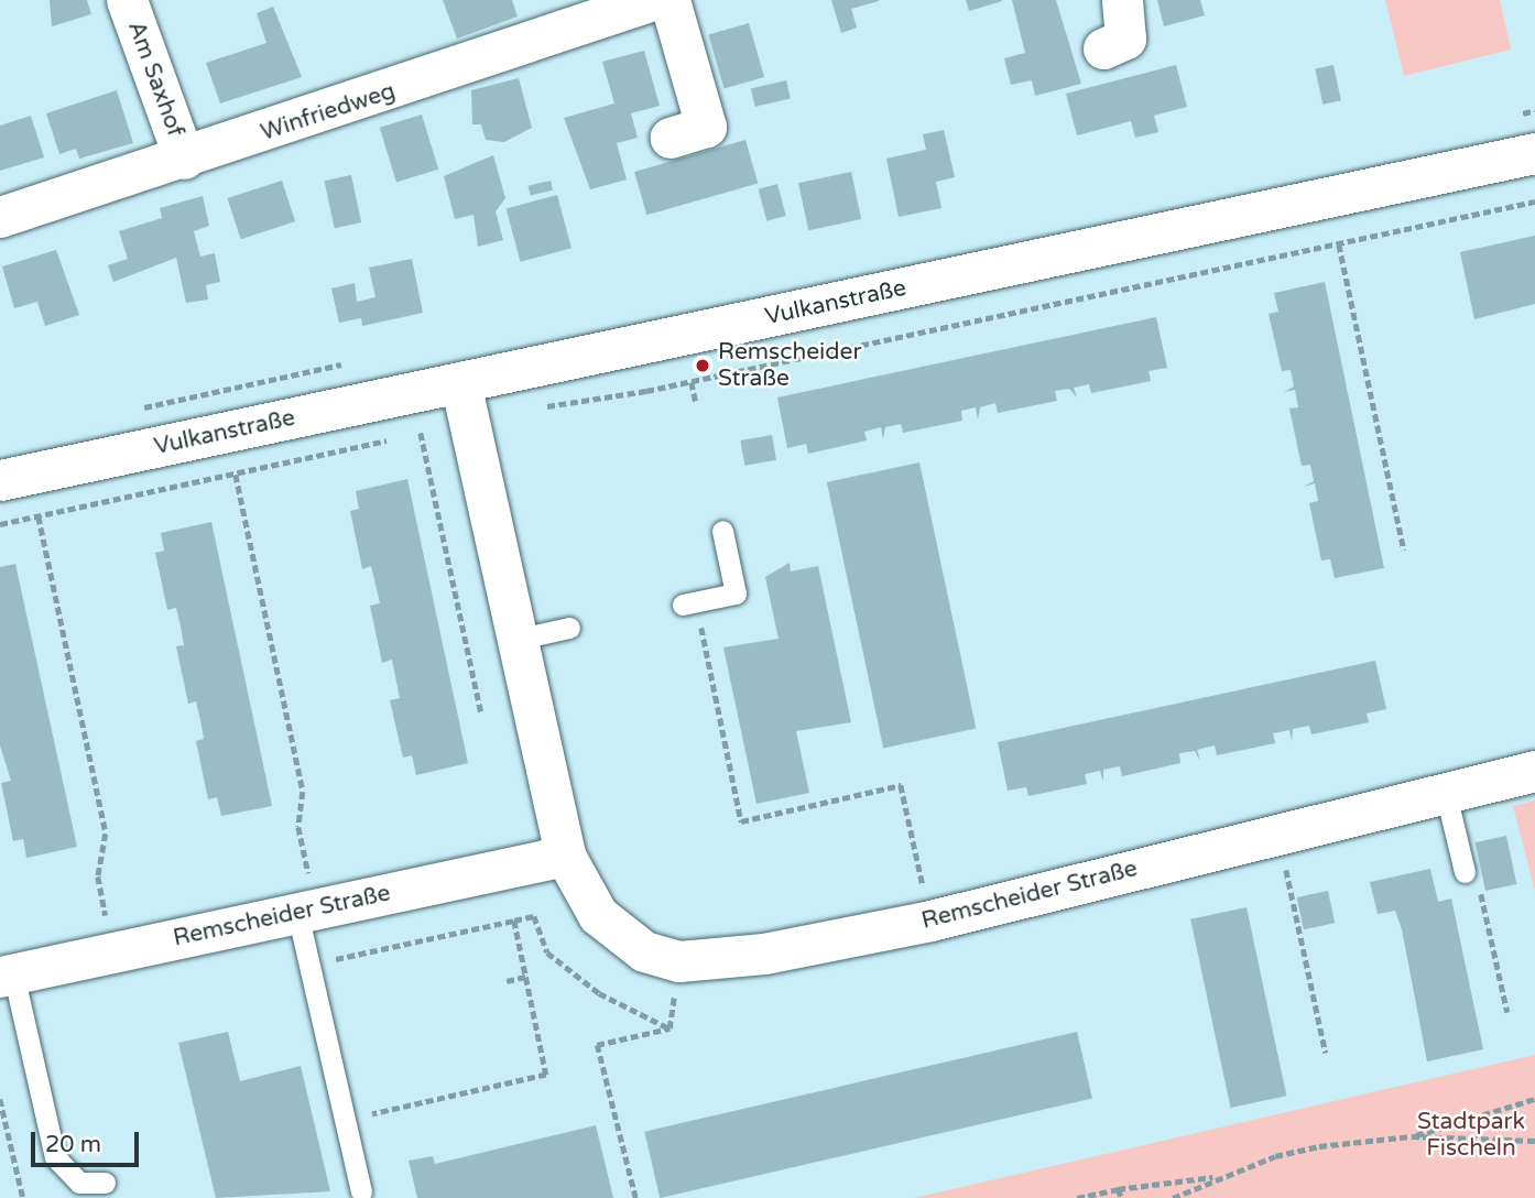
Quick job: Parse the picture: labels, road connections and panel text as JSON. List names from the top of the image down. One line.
{"streets":{"street":["Am Saxhof","Winfriedweg","Vulkanstraße","Remscheider Straße"]},"crossings":[["Am Saxhof","Winfriedweg"],["Vulkanstraße","Remscheider Straße"]],"parks":["Stadtpark Fischeln"],"places":["Remscheider Straße"],"scale_bar":"20 m"}
